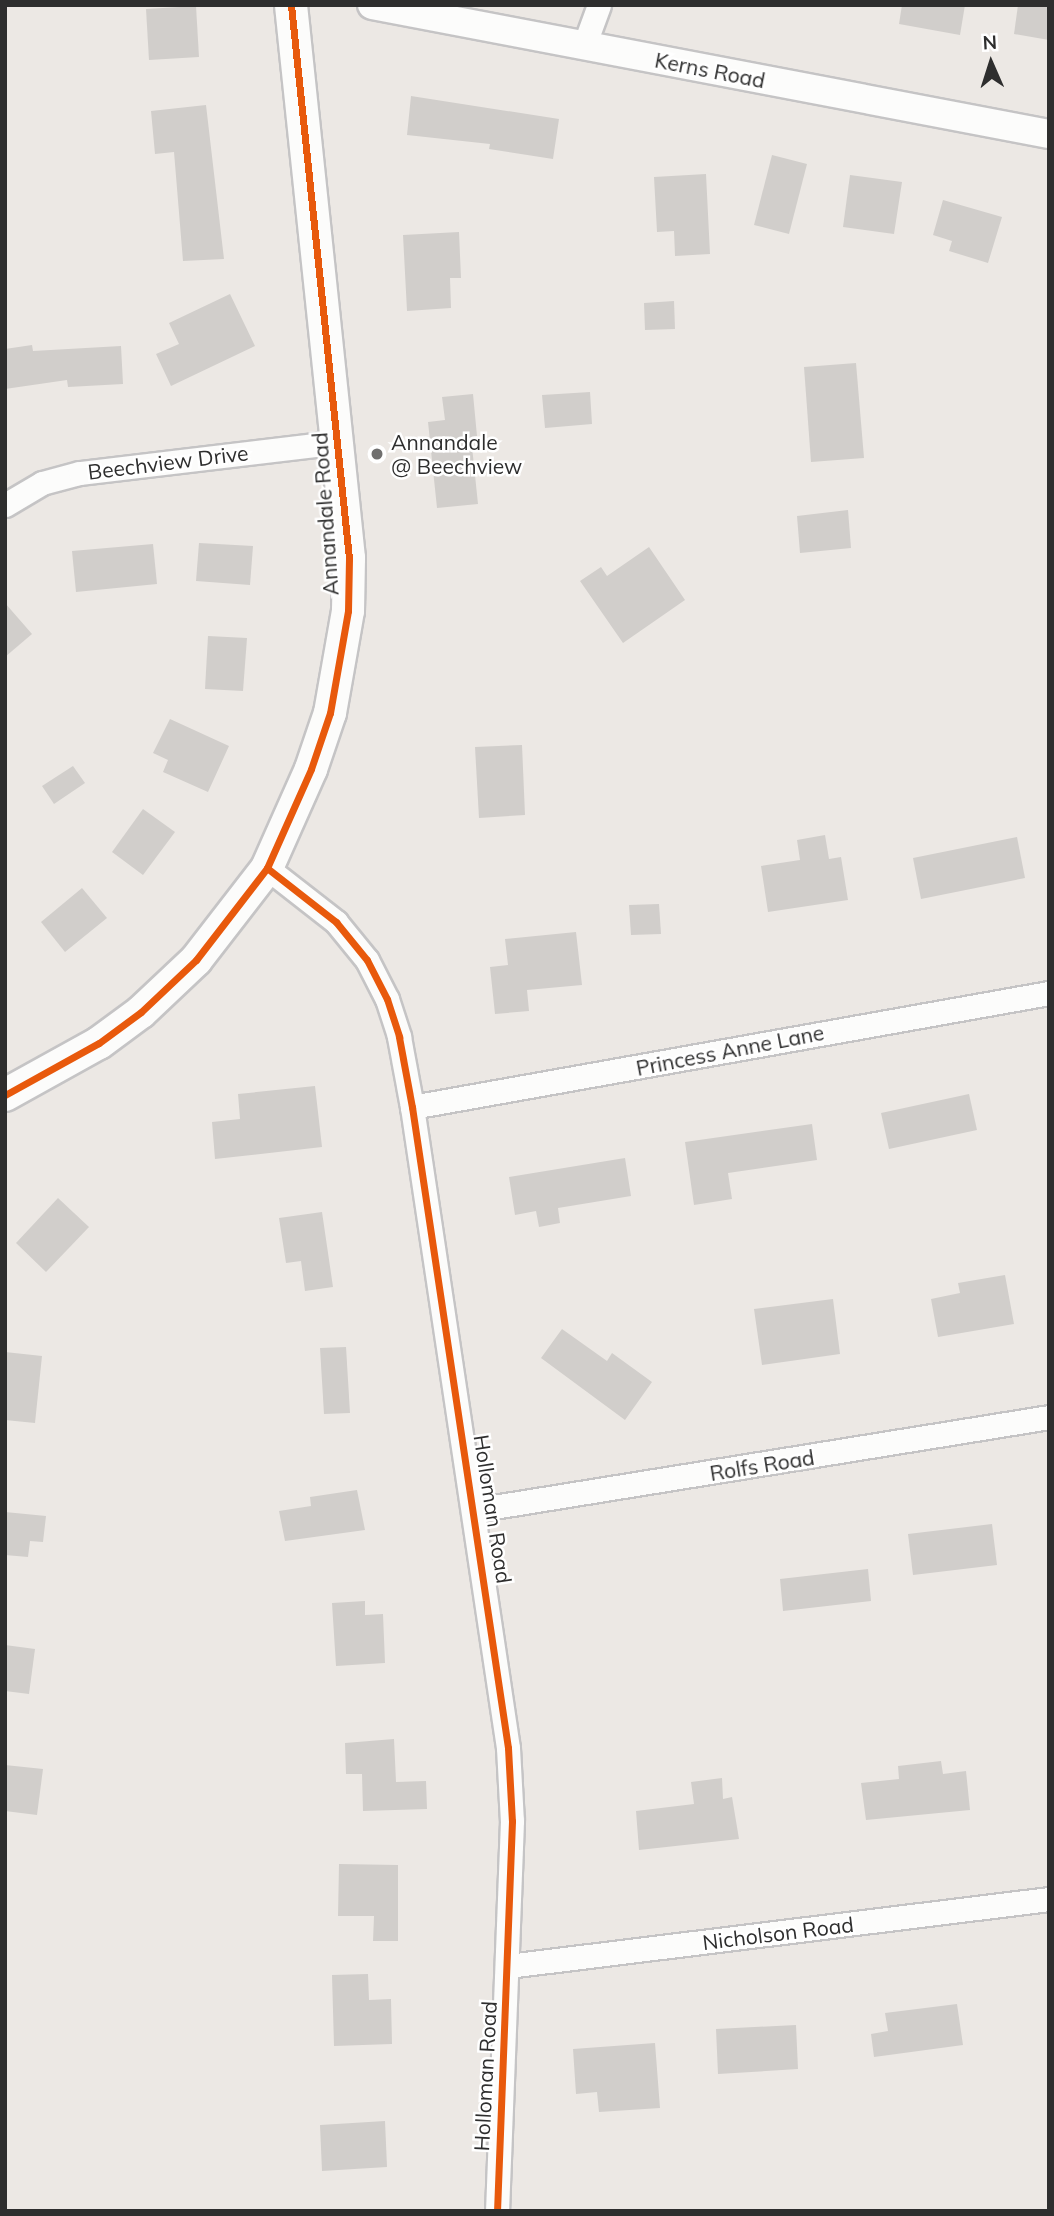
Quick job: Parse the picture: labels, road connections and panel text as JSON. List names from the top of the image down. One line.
{"streets":{"main road":["Annandale Road"],"street":["Kerns Road","Beechview Drive","Princess Anne Lane","Rolfs Road","Holloman Road","Nicholson Road"]},"crossings":[["Beechview Drive","Annandale Road"],["Annandale Road","Holloman Road"],["Princess Anne Lane","Holloman Road"],["Rolfs Road","Holloman Road"],["Holloman Road","Nicholson Road"]],"places":["Annandale @ Beechview"],"north":"top"}
